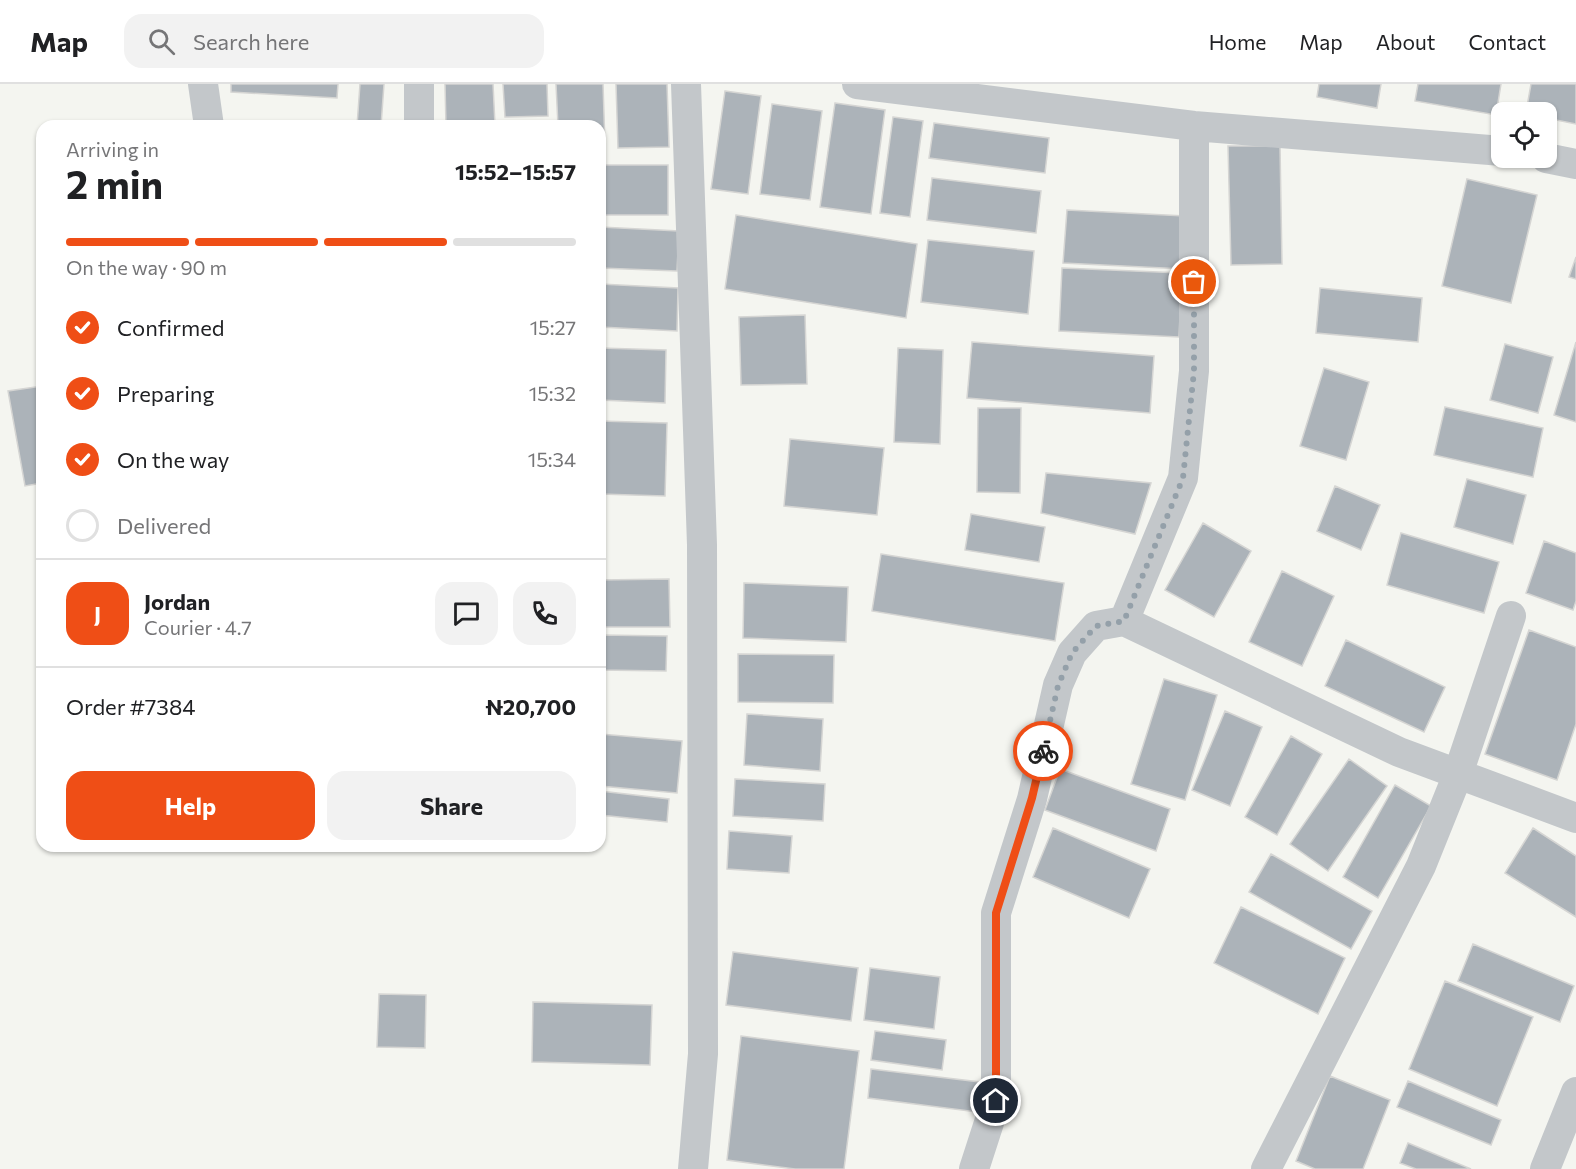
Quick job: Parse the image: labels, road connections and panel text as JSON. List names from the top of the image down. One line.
{"page":{"header":"Map","search":"Search here","nav":["Home","Map","About","Contact"],"heading":["2 min","Arriving in","15:52–15:57"],"panel":["Jordan","Courier · 4.7","Order #7384","₦20,700"],"bar":"On the way · 90 m","list":[["Confirmed","15:27"],["Preparing","15:32"],["On the way","15:34"],"Delivered"],"round":"J","buttons":["Help","Share"]}}
